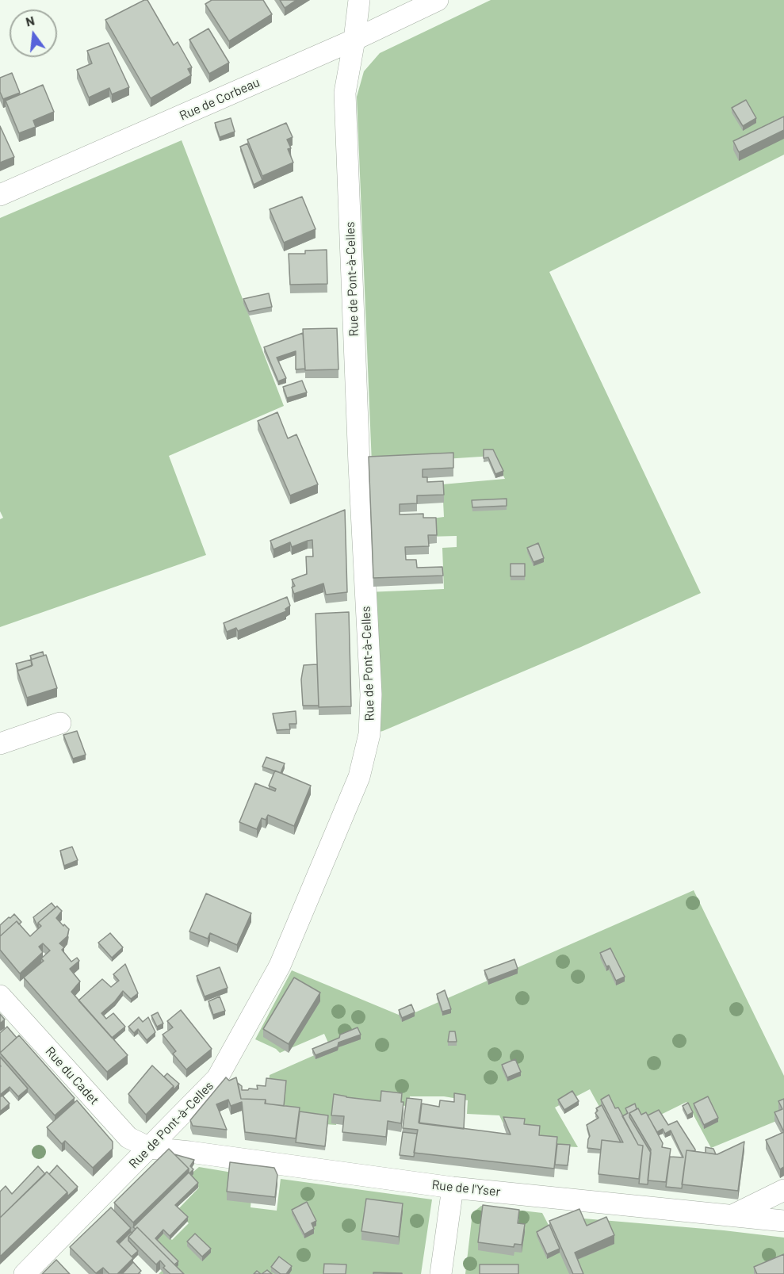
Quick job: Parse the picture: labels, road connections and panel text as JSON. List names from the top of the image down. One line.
{"streets":{"street":["Rue de Corbeau","Rue de Pont-à-Celles","Rue du Cadet","Rue de l'Yser"]},"crossings":[["Rue de Corbeau","Rue de Pont-à-Celles"],["Rue de Pont-à-Celles","Rue du Cadet"],["Rue de Pont-à-Celles","Rue de l'Yser"],["Rue du Cadet","Rue de l'Yser"]],"north":"top"}
